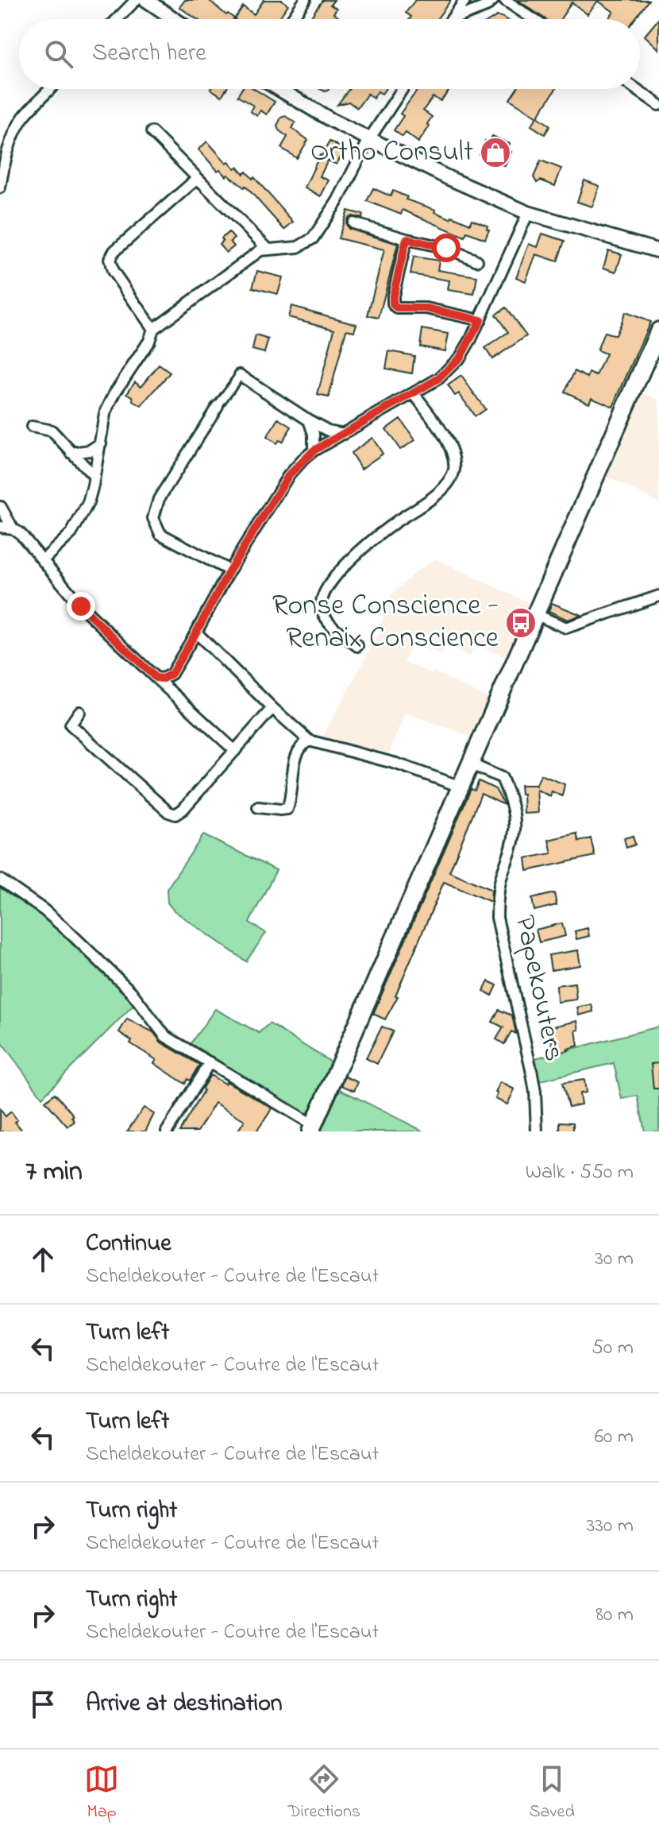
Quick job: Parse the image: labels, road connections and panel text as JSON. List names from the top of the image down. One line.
{"streets":{"street":["Papekouters"]},"places":{"shop":["Ortho Consult"],"bus stop":["Ronse Conscience - Renaix Conscience"]},"page":{"search":"Search here","heading":["7 min","Walk · 550 m"],"list":[["Continue","Scheldekouter - Coutre de l'Escaut","30 m"],["Turn left","Scheldekouter - Coutre de l'Escaut","50 m"],["Turn left","Scheldekouter - Coutre de l'Escaut","60 m"],["Turn right","Scheldekouter - Coutre de l'Escaut","330 m"],["Turn right","Scheldekouter - Coutre de l'Escaut","80 m"],"Arrive at destination"],"nav":["Map","Directions","Saved"]}}
